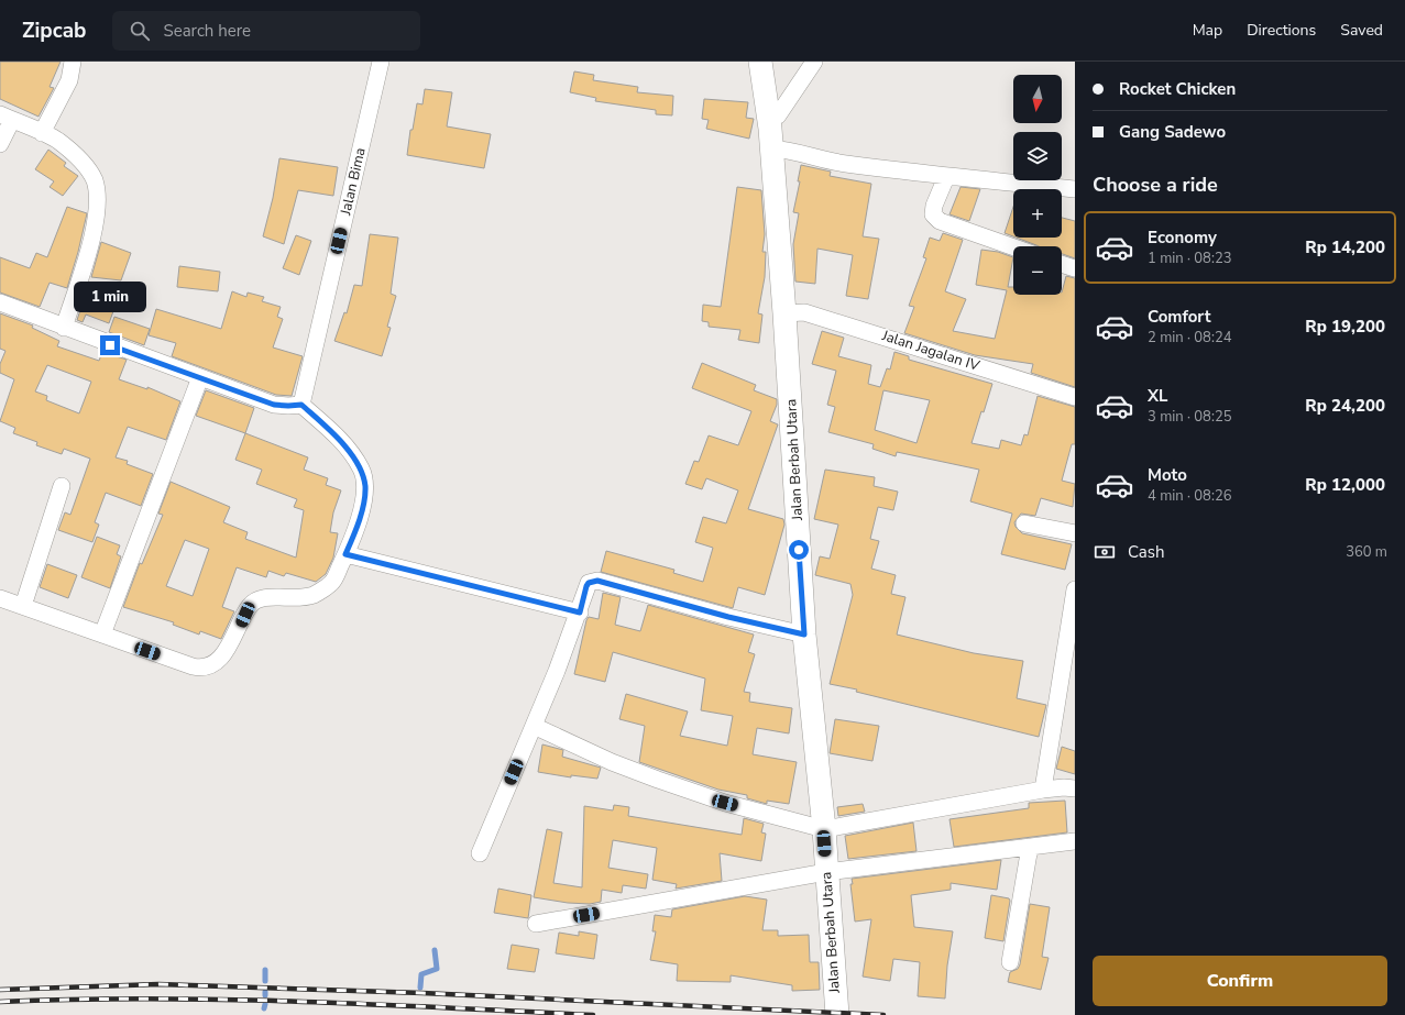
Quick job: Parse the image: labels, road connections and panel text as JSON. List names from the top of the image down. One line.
{"streets":{"main road":["Jalan Berbah Utara"],"street":["Jalan Bima","Jalan Jagalan IV"]},"crossings":[["Jalan Jagalan IV","Jalan Berbah Utara"]],"north":"bottom","page":{"header":"Zipcab","search":"Search here","nav":["Map","Directions","Saved"],"banner":["Rocket Chicken","Gang Sadewo"],"map_buttons":["+","−"],"heading":"Choose a ride","list":[{"name":"Economy","note":"1 min · 08:23","value":"Rp 14,200"},{"name":"Comfort","note":"2 min · 08:24","value":"Rp 19,200"},{"name":"XL","note":"3 min · 08:25","value":"Rp 24,200"},{"name":"Moto","note":"4 min · 08:26","value":"Rp 12,000"}],"bubble":"1 min","pay":["Cash","360 m"],"buttons":"Confirm"}}
